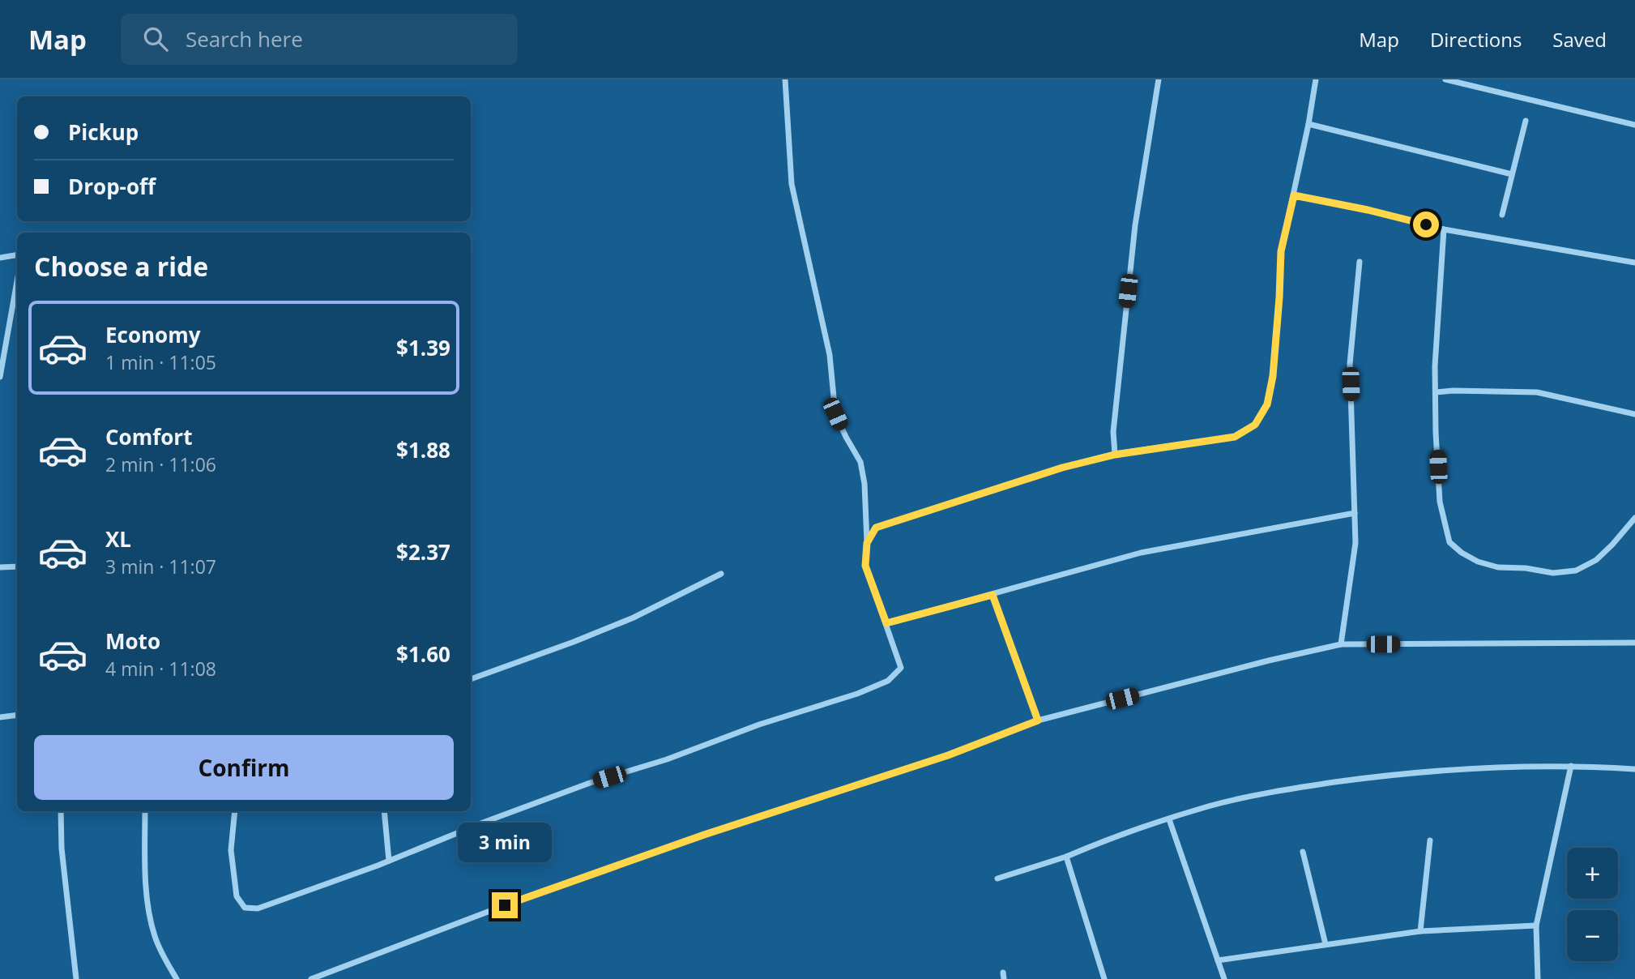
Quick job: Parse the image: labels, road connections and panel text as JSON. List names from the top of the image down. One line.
{"page":{"header":"Map","search":"Search here","nav":["Map","Directions","Saved"],"banner":["Pickup","Drop-off"],"heading":"Choose a ride","list":[{"name":"Economy","note":"1 min · 11:05","value":"$1.39"},{"name":"Comfort","note":"2 min · 11:06","value":"$1.88"},{"name":"XL","note":"3 min · 11:07","value":"$2.37"},{"name":"Moto","note":"4 min · 11:08","value":"$1.60"}],"buttons":"Confirm","bubble":"3 min","map_buttons":["+","−"]}}
